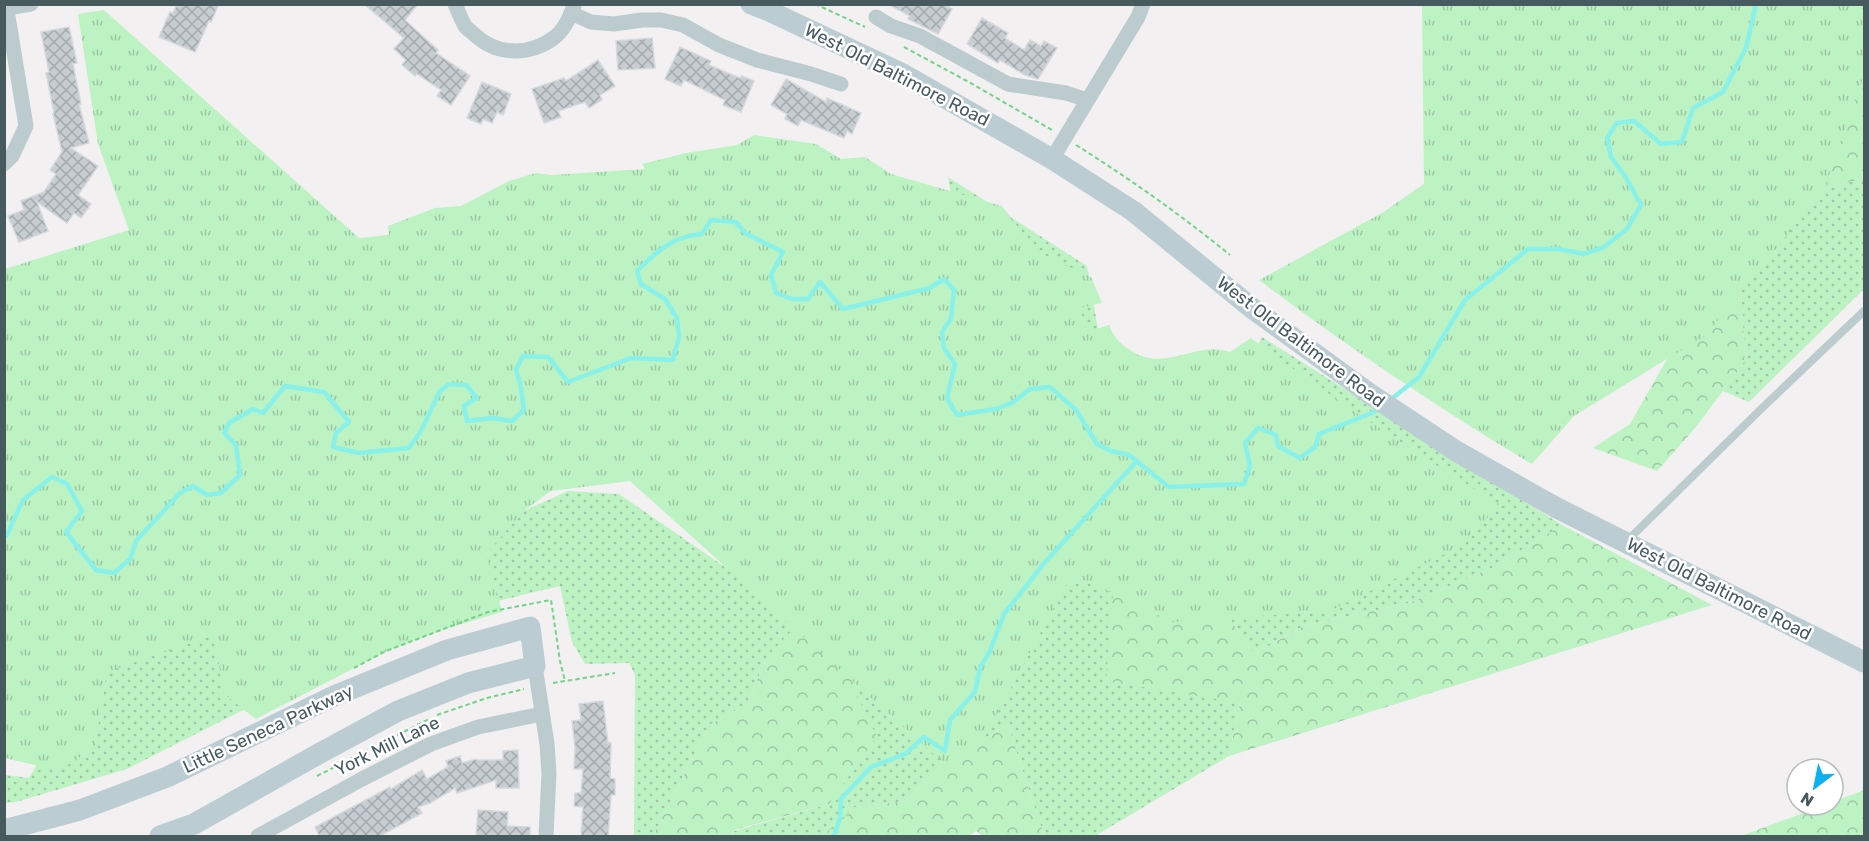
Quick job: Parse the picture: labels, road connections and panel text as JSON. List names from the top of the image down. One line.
{"streets":{"street":["West Old Baltimore Road","Little Seneca Parkway","York Mill Lane"]},"north":"bottom left"}
